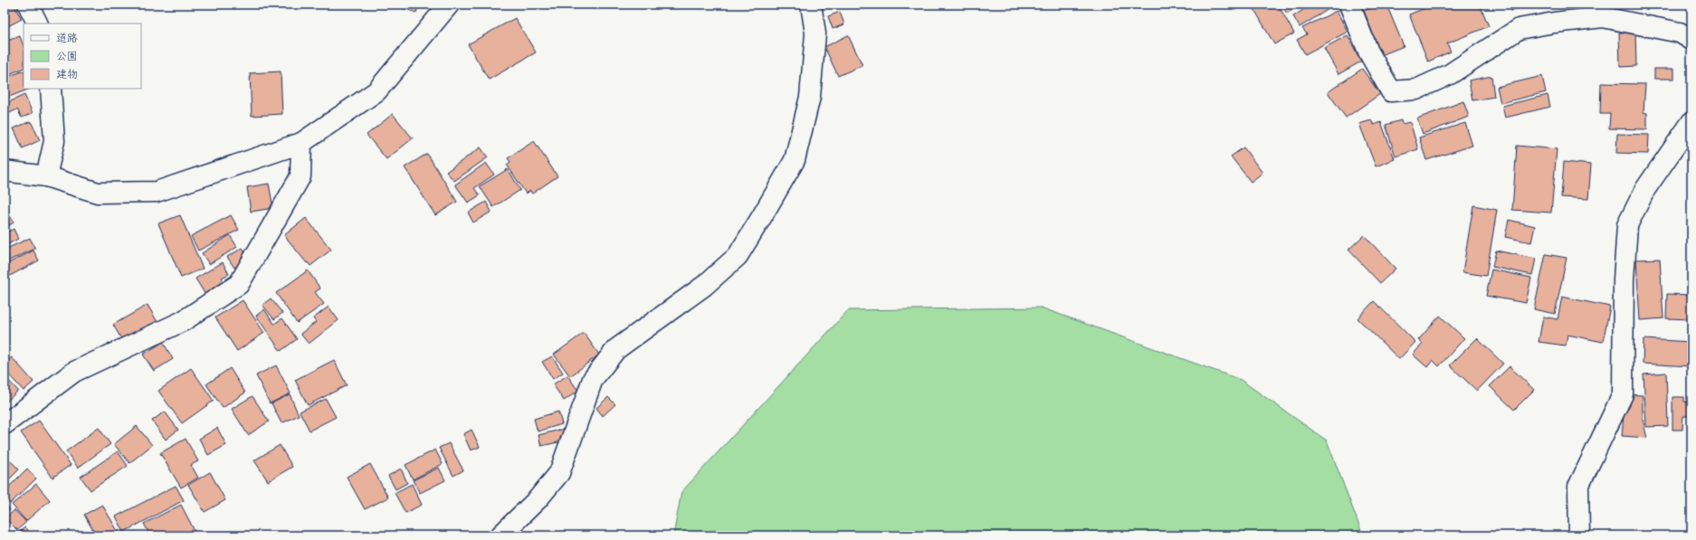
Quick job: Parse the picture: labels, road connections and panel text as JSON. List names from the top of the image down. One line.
{"legend":["道路","公園","建物"]}
